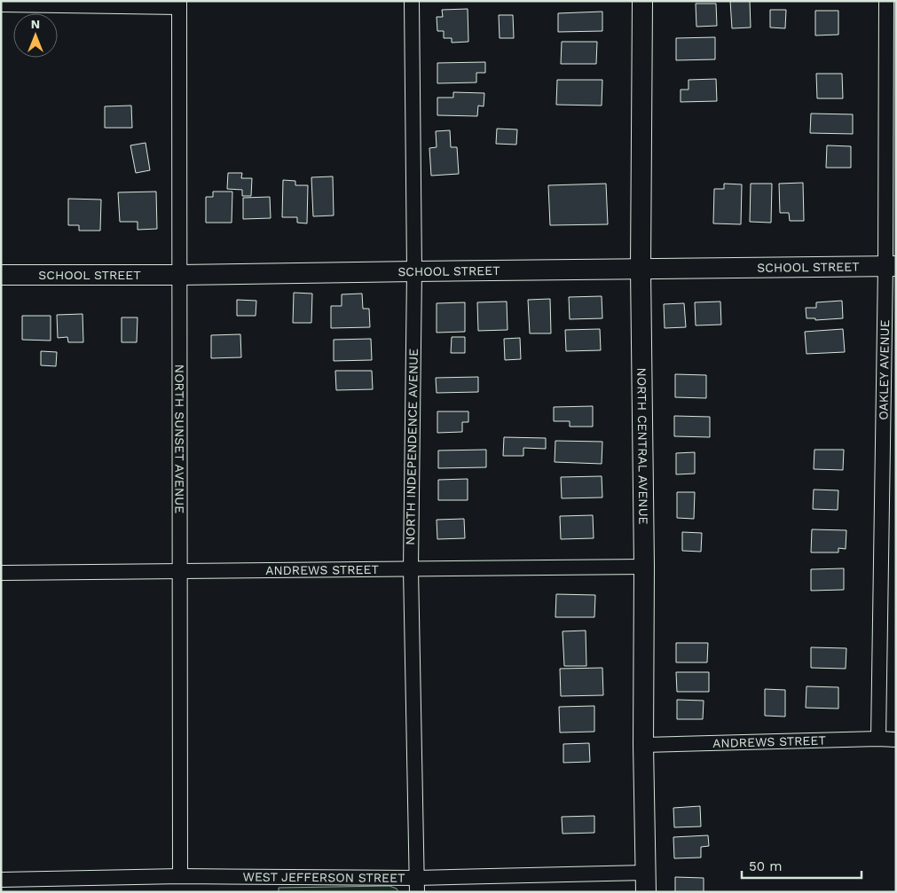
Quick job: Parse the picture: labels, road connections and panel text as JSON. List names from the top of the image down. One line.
{"streets":{"main road":["SCHOOL STREET","NORTH CENTRAL AVENUE"],"street":["OAKLEY AVENUE","NORTH SUNSET AVENUE","NORTH INDEPENDENCE AVENUE","ANDREWS STREET","WEST JEFFERSON STREET"]},"crossings":[["SCHOOL STREET","OAKLEY AVENUE"],["SCHOOL STREET","NORTH SUNSET AVENUE"],["SCHOOL STREET","NORTH INDEPENDENCE AVENUE"],["SCHOOL STREET","NORTH CENTRAL AVENUE"],["OAKLEY AVENUE","ANDREWS STREET"],["NORTH SUNSET AVENUE","ANDREWS STREET"],["NORTH SUNSET AVENUE","WEST JEFFERSON STREET"],["NORTH INDEPENDENCE AVENUE","ANDREWS STREET"],["NORTH INDEPENDENCE AVENUE","WEST JEFFERSON STREET"],["NORTH CENTRAL AVENUE","ANDREWS STREET"],["NORTH CENTRAL AVENUE","WEST JEFFERSON STREET"]],"scale_bar":"50 m","north":"top"}
